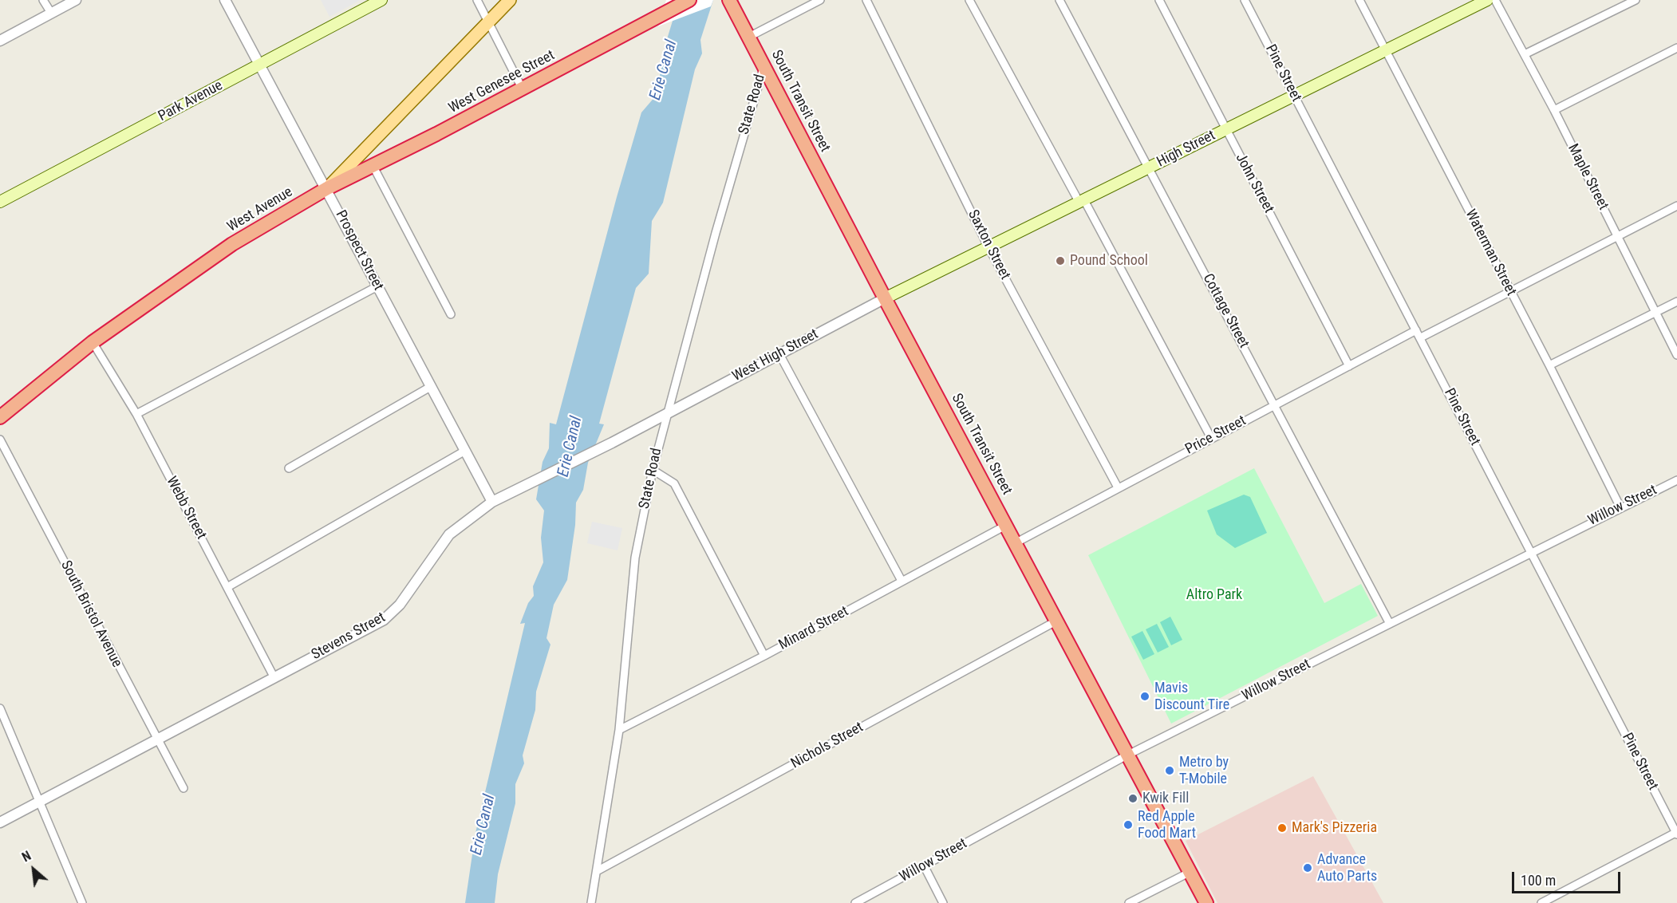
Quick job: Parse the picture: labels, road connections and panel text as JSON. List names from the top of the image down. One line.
{"streets":{"highway":["West Genesee Street","South Transit Street","West Avenue"],"main road":["Park Avenue","High Street"],"street":["Pine Street","State Road","Maple Street","John Street","Saxton Street","Prospect Street","Waterman Street","Cottage Street","West High Street","Price Street","Willow Street","Webb Street","South Bristol Avenue","Minard Street","Stevens Street","Nichols Street"]},"crossings":[["Pine Street","High Street"],["Pine Street","Price Street"],["Pine Street","Willow Street"],["West Genesee Street","West Avenue"],["West Genesee Street","Prospect Street"],["Park Avenue","Prospect Street"],["South Transit Street","State Road"],["South Transit Street","High Street"],["South Transit Street","West High Street"],["South Transit Street","Price Street"],["South Transit Street","Willow Street"],["South Transit Street","Minard Street"],["South Transit Street","Nichols Street"],["State Road","West High Street"],["State Road","Minard Street"],["State Road","Stevens Street"],["State Road","Nichols Street"],["High Street","John Street"],["High Street","Saxton Street"],["High Street","Waterman Street"],["High Street","Cottage Street"],["High Street","West High Street"],["Maple Street","Price Street"],["John Street","Price Street"],["West Avenue","Prospect Street"],["West Avenue","Webb Street"],["Saxton Street","Price Street"],["Prospect Street","Stevens Street"],["Waterman Street","Price Street"],["Waterman Street","Willow Street"],["Cottage Street","Price Street"],["Cottage Street","Willow Street"],["West High Street","Stevens Street"],["Webb Street","Stevens Street"],["South Bristol Avenue","Stevens Street"]],"water":["Erie Canal"],"parks":["Altro Park"],"places":["Pound School","Mavis Discount Tire","Metro by T-Mobile","Kwik Fill","Red Apple Food Mart","Mark's Pizzeria","Advance Auto Parts"],"scale_bar":"100 m","north":"top left"}
